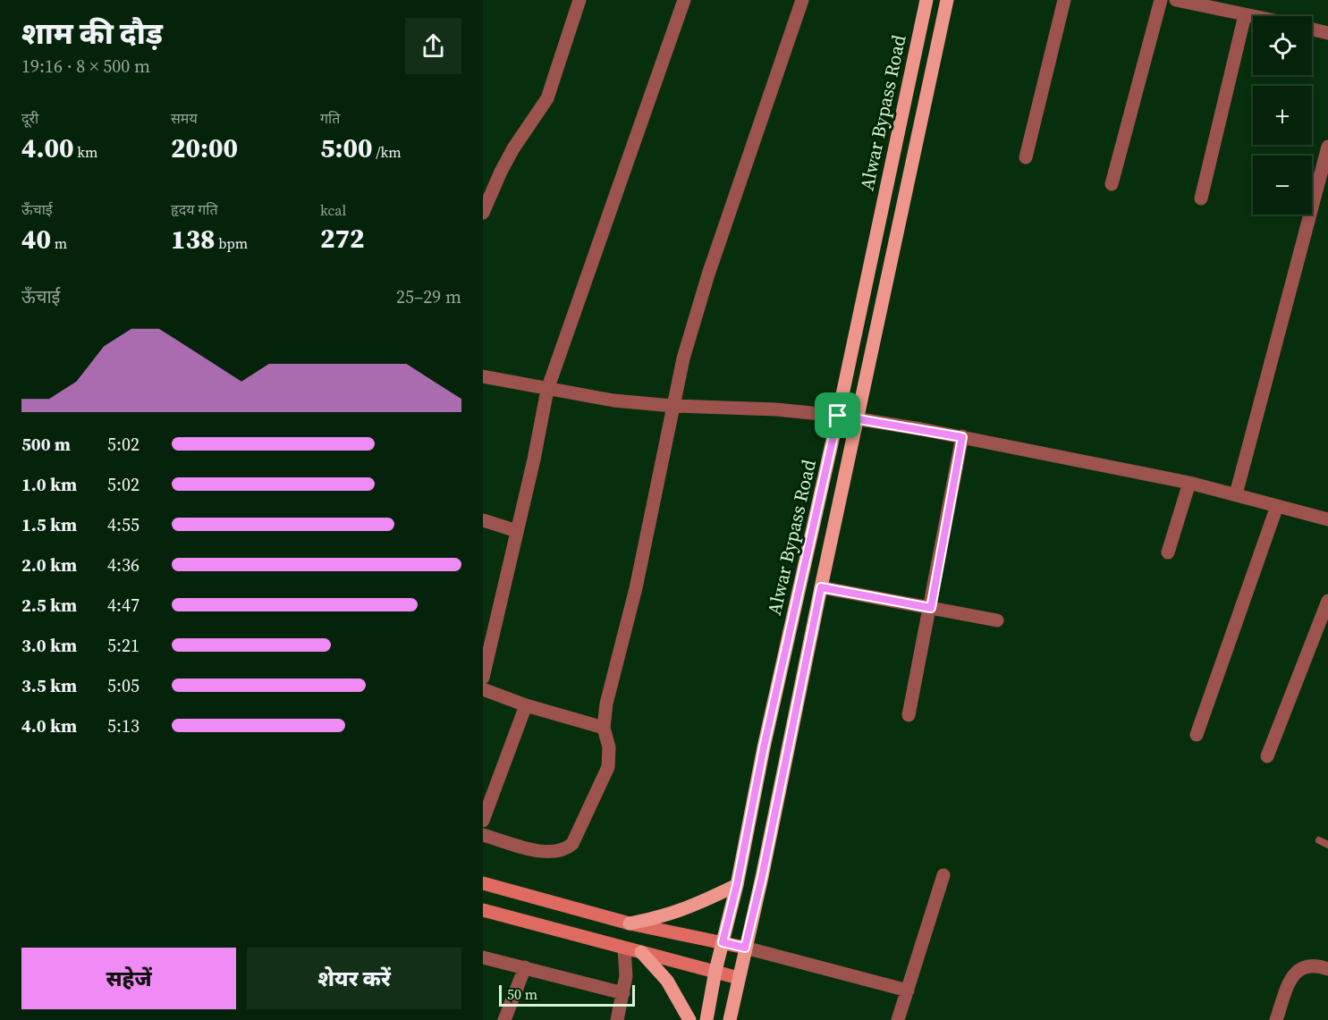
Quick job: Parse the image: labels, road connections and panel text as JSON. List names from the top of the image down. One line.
{"streets":{"main road":["Alwar Bypass Road"]},"scale_bar":"50 m","page":{"heading":["शाम की दौड़","19:16 · 8 × 500 m"],"map_buttons":["+","−"],"stats":[["दूरी","4.00 km"],["समय","20:00"],["गति","5:00 /km"],["ऊँचाई","40 m"],["हृदय गति","138 bpm"],["kcal","272"]],"chart":["ऊँचाई","25–29 m"],"list":[{"name":"500 m","note":"5:02"},{"name":"1.0 km","note":"5:02"},{"name":"1.5 km","note":"4:55"},{"name":"2.0 km","note":"4:36"},{"name":"2.5 km","note":"4:47"},{"name":"3.0 km","note":"5:21"},{"name":"3.5 km","note":"5:05"},{"name":"4.0 km","note":"5:13"}],"buttons":["सहेजें","शेयर करें"],"scale":"50 m"}}
